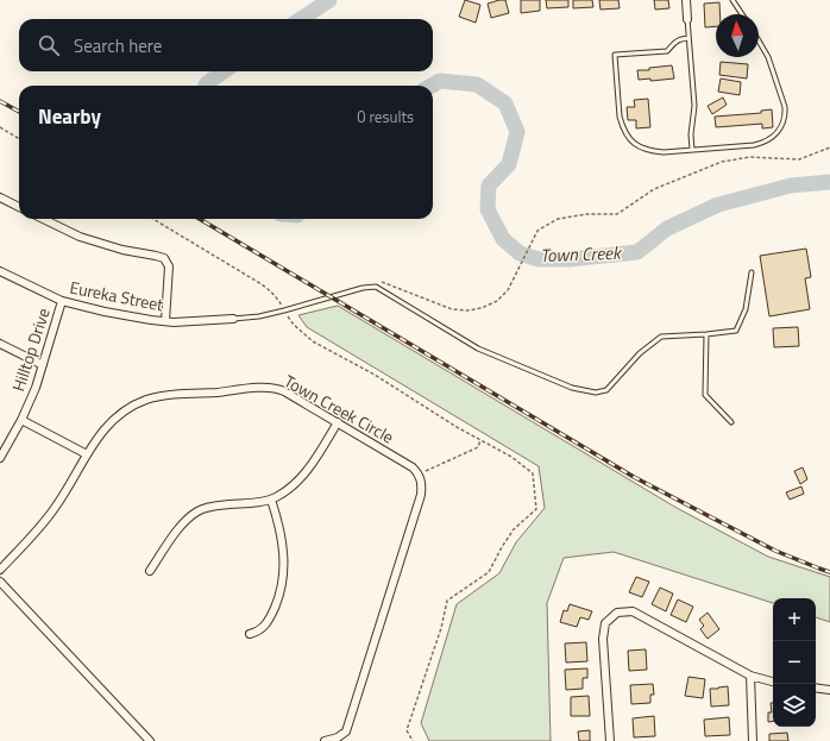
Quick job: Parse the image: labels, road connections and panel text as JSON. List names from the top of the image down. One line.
{"streets":{"street":["Eureka Street","Hilltop Drive","Town Creek Circle"]},"crossings":[["Eureka Street","Hilltop Drive"]],"water":["Town Creek"],"north":"top","page":{"search":"Search here","heading":["Nearby","0 results"],"map_buttons":["+","−"]}}
